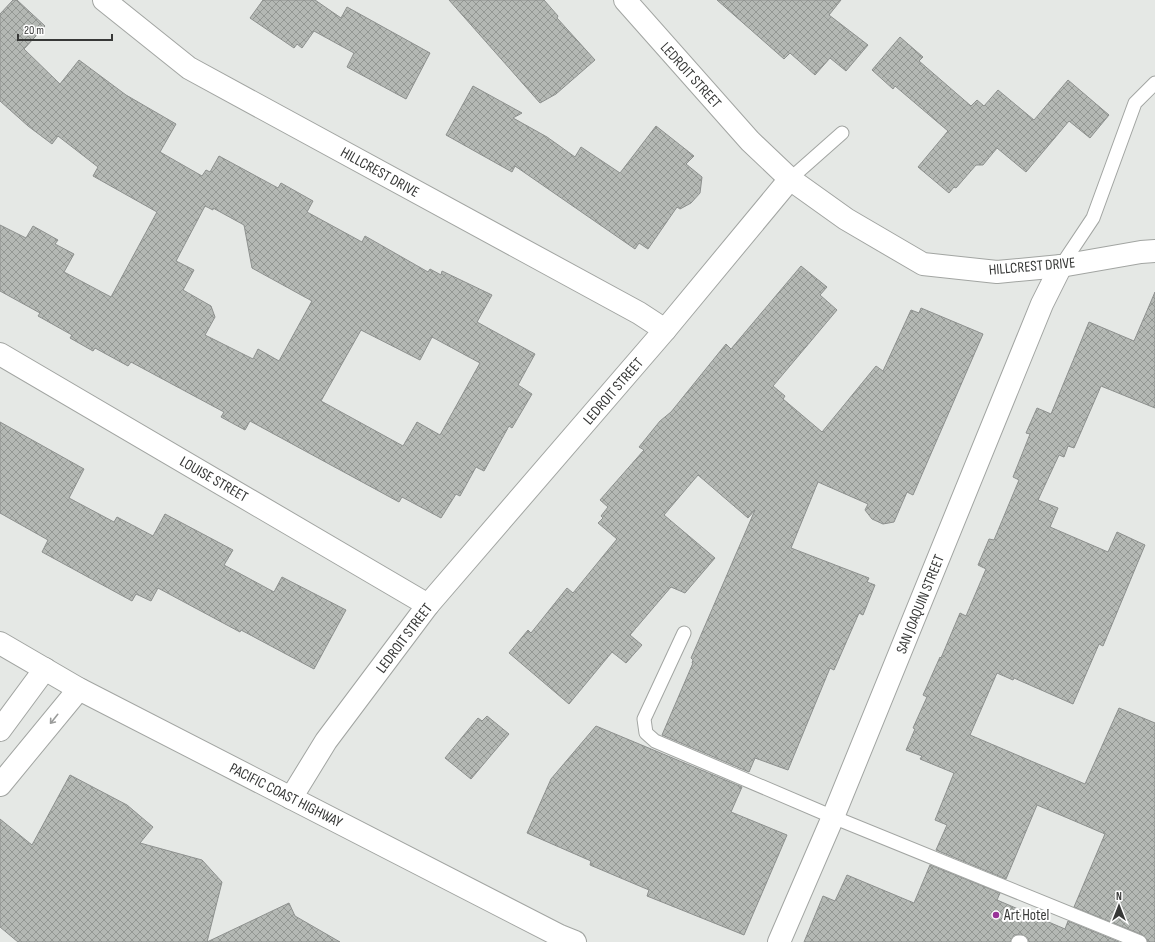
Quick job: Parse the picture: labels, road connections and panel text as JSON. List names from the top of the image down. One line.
{"streets":{"main road":["LEDROIT STREET","HILLCREST DRIVE","LOUISE STREET","SAN JOAQUIN STREET","PACIFIC COAST HIGHWAY"]},"crossings":[["LEDROIT STREET","HILLCREST DRIVE"],["LEDROIT STREET","LOUISE STREET"],["LEDROIT STREET","PACIFIC COAST HIGHWAY"],["HILLCREST DRIVE","SAN JOAQUIN STREET"]],"places":["Art Hotel"],"scale_bar":"20 m","north":"top"}
